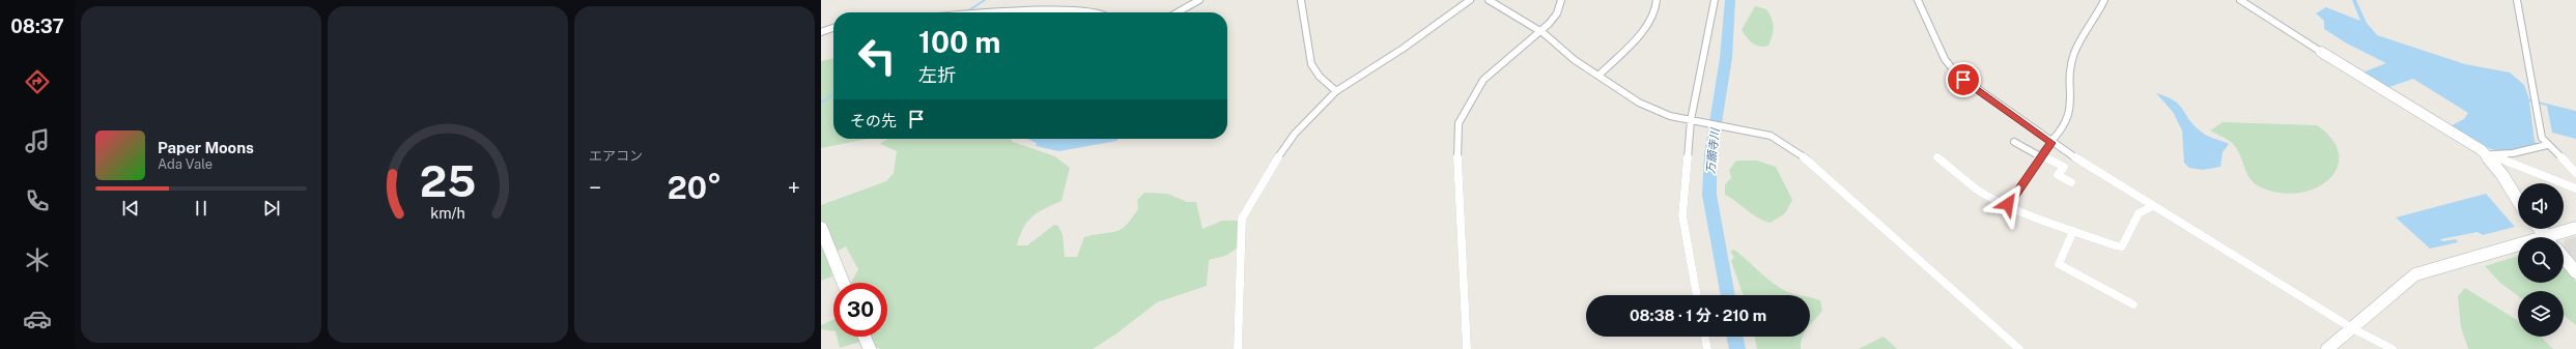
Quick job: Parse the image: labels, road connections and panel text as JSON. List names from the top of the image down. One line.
{"water":["万願寺川"],"page":{"tabs":"08:37","tile":"エアコン","turn":["100 m","左折"],"then":"その先","song":["Paper Moons","Ada Vale"],"heat":["−","20°","+"],"limit":"30","trip":"08:38 · 1 分 · 210 m","gauge":["25","km/h"]}}
